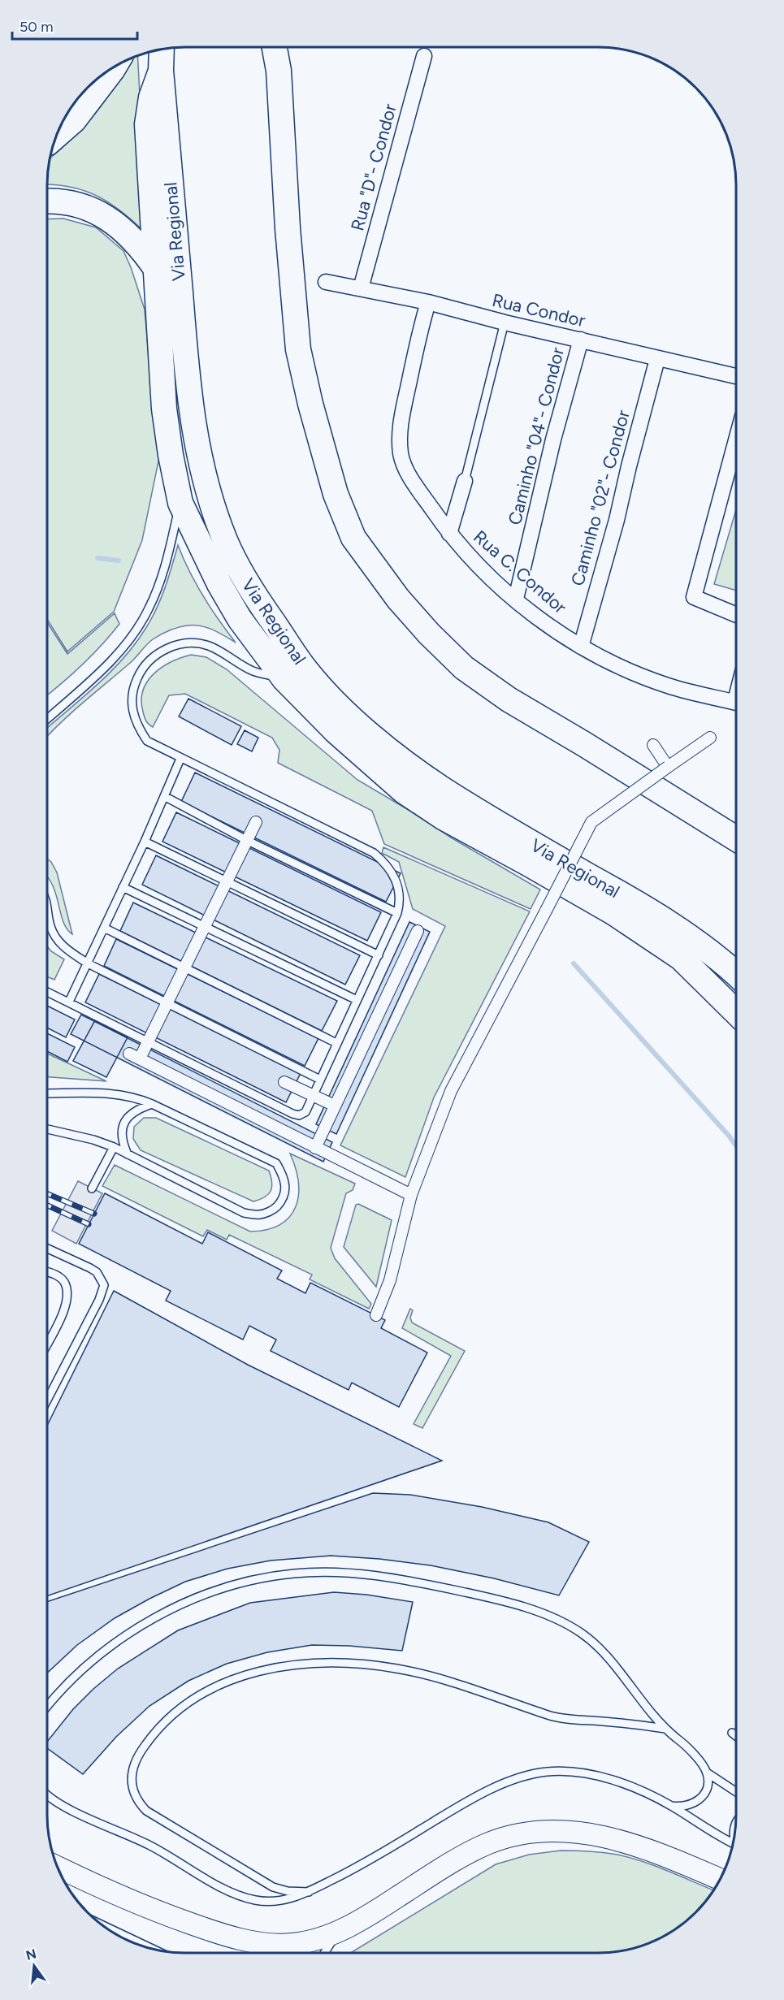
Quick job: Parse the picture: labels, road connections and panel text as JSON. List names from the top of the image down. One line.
{"streets":{"main road":["Via Regional"],"street":["Rua \"D\"- Condor","Rua Condor","Caminho \"04\"- Condor","Caminho \"02\"- Condor","Rua C. Condor"]},"crossings":[["Rua \"D\"- Condor","Rua Condor"],["Rua Condor","Caminho \"04\"- Condor"],["Rua Condor","Caminho \"02\"- Condor"],["Rua Condor","Rua C. Condor"],["Caminho \"04\"- Condor","Rua C. Condor"],["Caminho \"02\"- Condor","Rua C. Condor"]],"scale_bar":"50 m","north":"top"}
